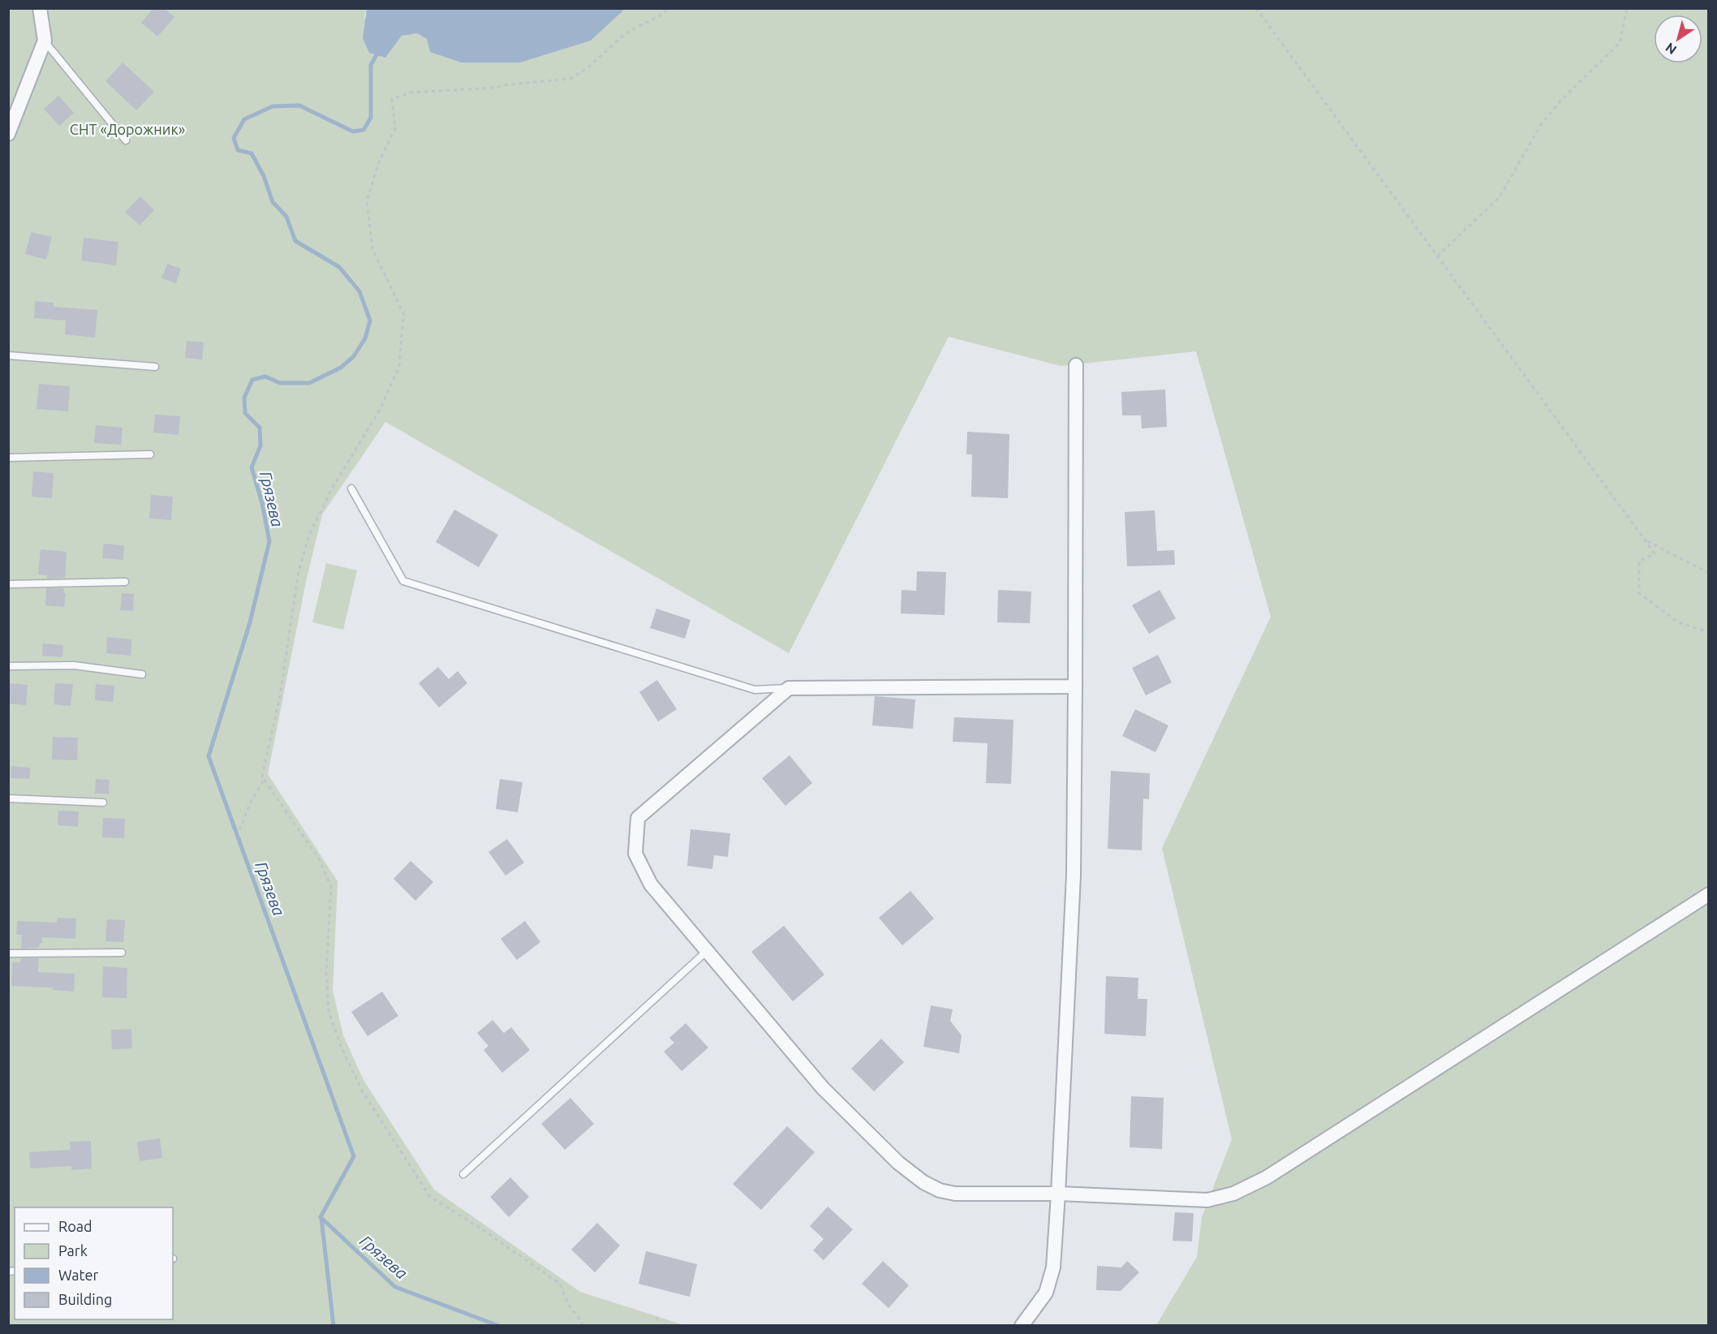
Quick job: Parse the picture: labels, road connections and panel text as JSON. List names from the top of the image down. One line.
{"water":["Грязева"],"parks":["СНТ «Дорожник»"],"legend":["Road","Park","Water","Building"],"north":"bottom left"}
